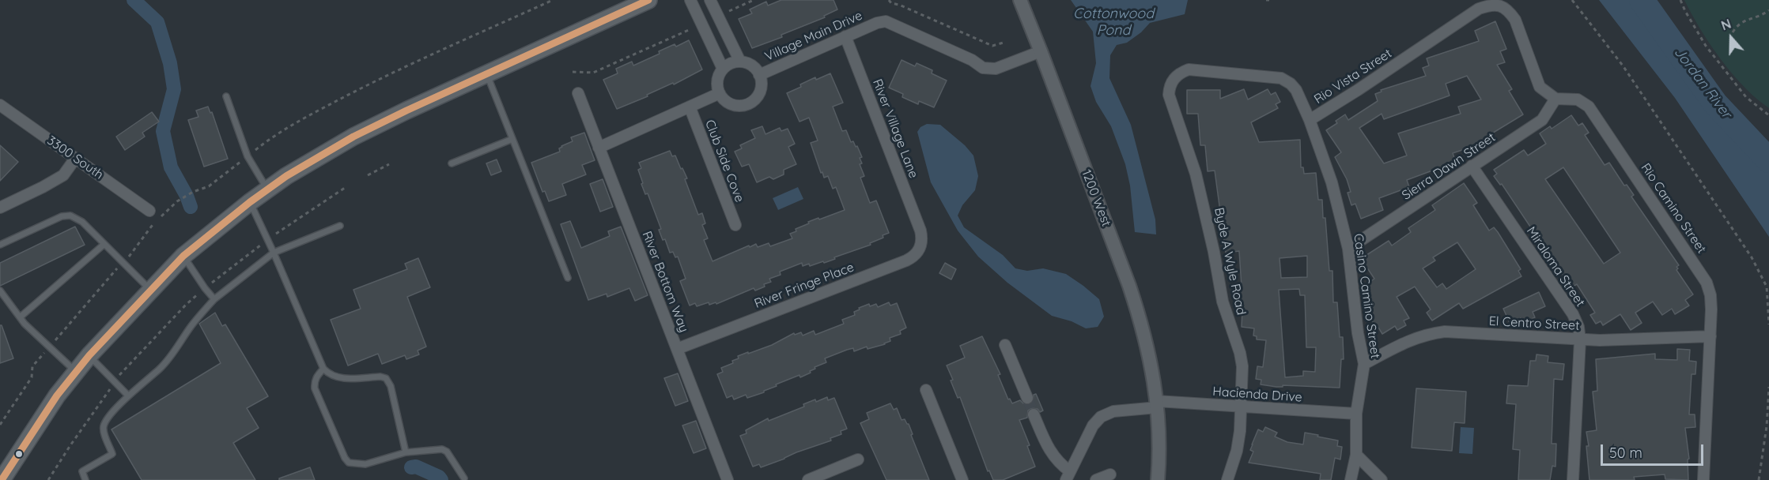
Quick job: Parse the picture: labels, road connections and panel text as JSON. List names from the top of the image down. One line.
{"streets":{"street":["Village Main Drive","Rio Vista Street","River Village Lane","3300 South","Club Side Cove","Sierra Dawn Street","1200 West","Rio Camino Street","Byde A Wyle Road","Miraloma Street","River Bottom Way","River Fringe Place","Casino Camino Street","El Centro Street","Hacienda Drive"]},"crossings":[["Village Main Drive","River Village Lane"],["Village Main Drive","1200 West"],["Rio Vista Street","Sierra Dawn Street"],["Rio Vista Street","Rio Camino Street"],["Rio Vista Street","Byde A Wyle Road"],["Rio Vista Street","Casino Camino Street"],["River Village Lane","River Fringe Place"],["Sierra Dawn Street","Rio Camino Street"],["Sierra Dawn Street","Miraloma Street"],["Sierra Dawn Street","Casino Camino Street"],["1200 West","Hacienda Drive"],["Rio Camino Street","El Centro Street"],["Byde A Wyle Road","Hacienda Drive"],["Miraloma Street","El Centro Street"],["River Bottom Way","River Fringe Place"],["Casino Camino Street","El Centro Street"],["Casino Camino Street","Hacienda Drive"]],"water":["Cottonwood Pond","Jordan River"],"scale_bar":"50 m","north":"top"}
